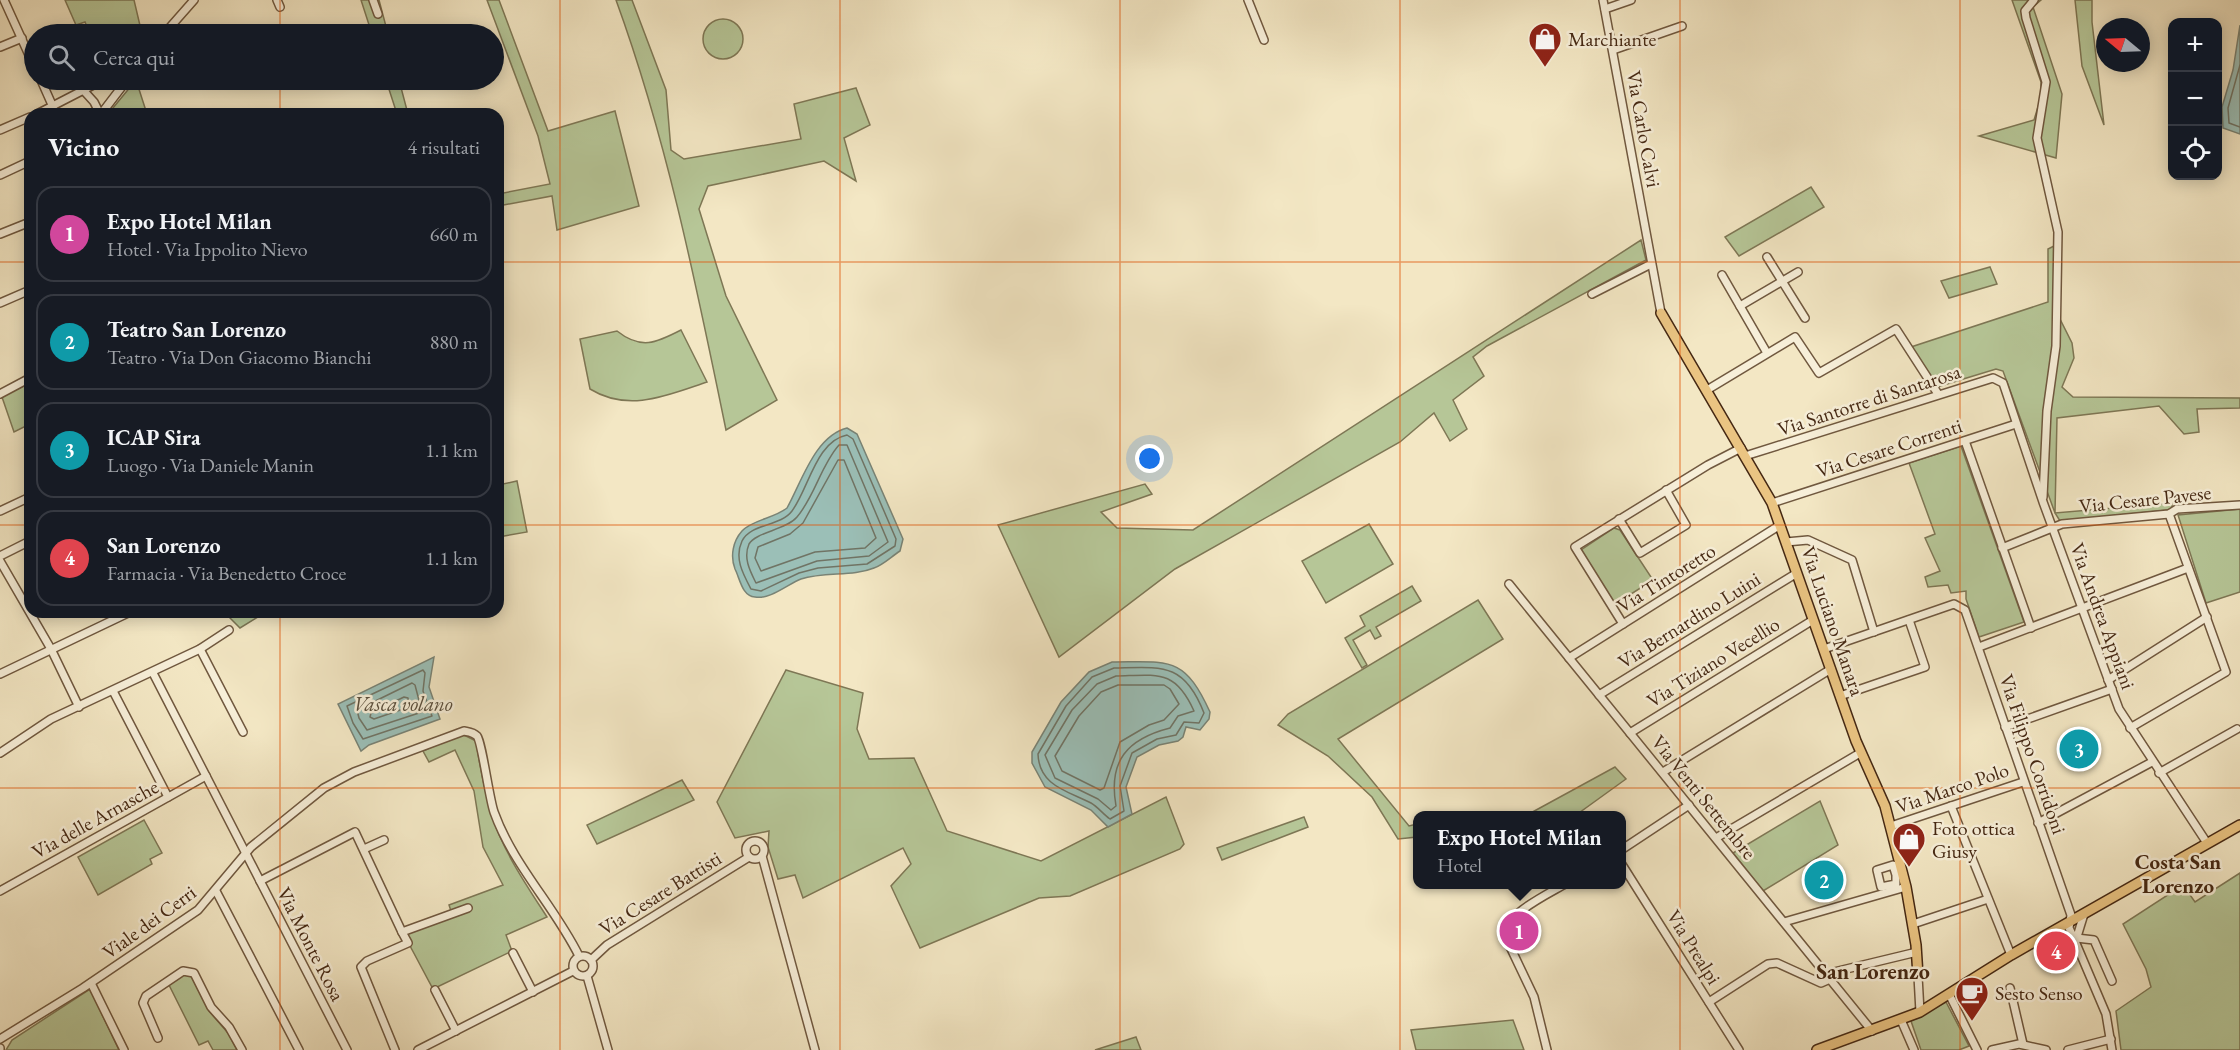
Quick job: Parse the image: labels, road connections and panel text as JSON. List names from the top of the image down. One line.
{"streets":{"main road":["Via Luciano Manara"],"street":["Via Carlo Calvi","Via Santorre di Santarosa","Via Cesare Correnti","Via Cesare Pavese","Via Tintoretto","Via Andrea Appiani","Via Bernardino Luini","Via Tiziano Vecellio","Via Filippo Corridoni","Via Marco Polo","Via Venti Settembre","Via delle Arnasche","Via Cesare Battisti","Viale dei Cerri","Via Monte Rosa","Via Prealpi"]},"crossings":[["Via Carlo Calvi","Via Luciano Manara"],["Via Santorre di Santarosa","Via Tintoretto"],["Via Santorre di Santarosa","Via Andrea Appiani"],["Via Santorre di Santarosa","Via Luciano Manara"],["Via Cesare Correnti","Via Andrea Appiani"],["Via Cesare Correnti","Via Luciano Manara"],["Via Cesare Pavese","Via Andrea Appiani"],["Via Tintoretto","Via Luciano Manara"],["Via Tintoretto","Via Venti Settembre"],["Via Bernardino Luini","Via Luciano Manara"],["Via Bernardino Luini","Via Venti Settembre"],["Via Luciano Manara","Via Tiziano Vecellio"],["Via Luciano Manara","Via Marco Polo"],["Via Tiziano Vecellio","Via Venti Settembre"],["Via Filippo Corridoni","Via Marco Polo"],["Via delle Arnasche","Via Monte Rosa"],["Via Cesare Battisti","Viale dei Cerri"],["Viale dei Cerri","Via Monte Rosa"]],"districts":["Costa San Lorenzo","San Lorenzo"],"water":["Vasca volano"],"places":{"shop":["Marchiante","Foto ottica Giusy"],"cafe":["Sesto Senso"]},"north":"left","page":{"map_buttons":["+","−"],"search":"Cerca qui","heading":["Vicino","4 risultati"],"list":[{"mark":"1","name":"Expo Hotel Milan","note":"Hotel · Via Ippolito Nievo","value":"660 m"},{"mark":"2","name":"Teatro San Lorenzo","note":"Teatro · Via Don Giacomo Bianchi","value":"880 m"},{"mark":"3","name":"ICAP Sira","note":"Luogo · Via Daniele Manin","value":"1.1 km"},{"mark":"4","name":"San Lorenzo","note":"Farmacia · Via Benedetto Croce","value":"1.1 km"}],"pins":["3","2","1","4"],"popup":["Expo Hotel Milan","Hotel"]}}
